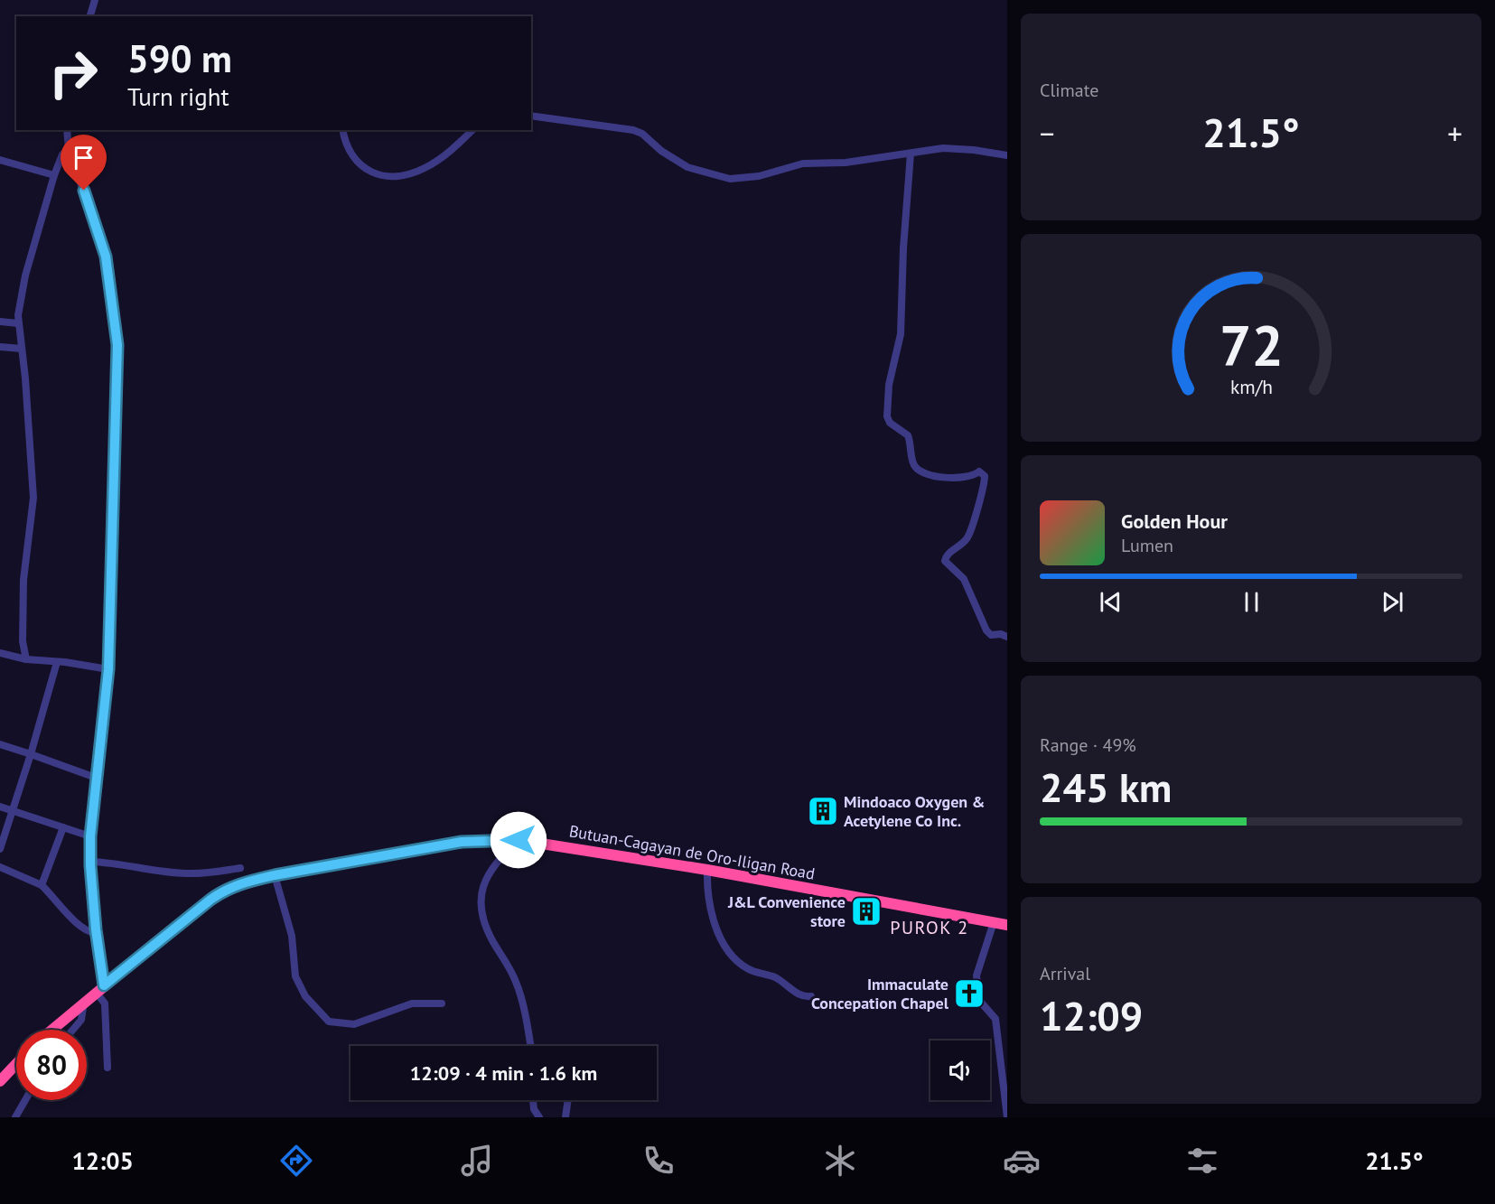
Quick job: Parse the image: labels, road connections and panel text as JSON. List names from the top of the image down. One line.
{"streets":{"highway":["Butuan-Cagayan de Oro-Iligan Road"]},"districts":["PUROK 2"],"places":{"building":["Mindoaco Oxygen & Acetylene Co Inc.","J&L Convenience store"],"church":["Immaculate Concepation Chapel"]},"page":{"tile":["Climate",["Range · 49%","245 km"],["Arrival","12:09"]],"turn":["590 m","Turn right"],"heat":["−","21.5°","+"],"song":["Golden Hour","Lumen"],"limit":"80","trip":"12:09 · 4 min · 1.6 km","tabs":["12:05","21.5°"],"gauge":["72","km/h"]}}
